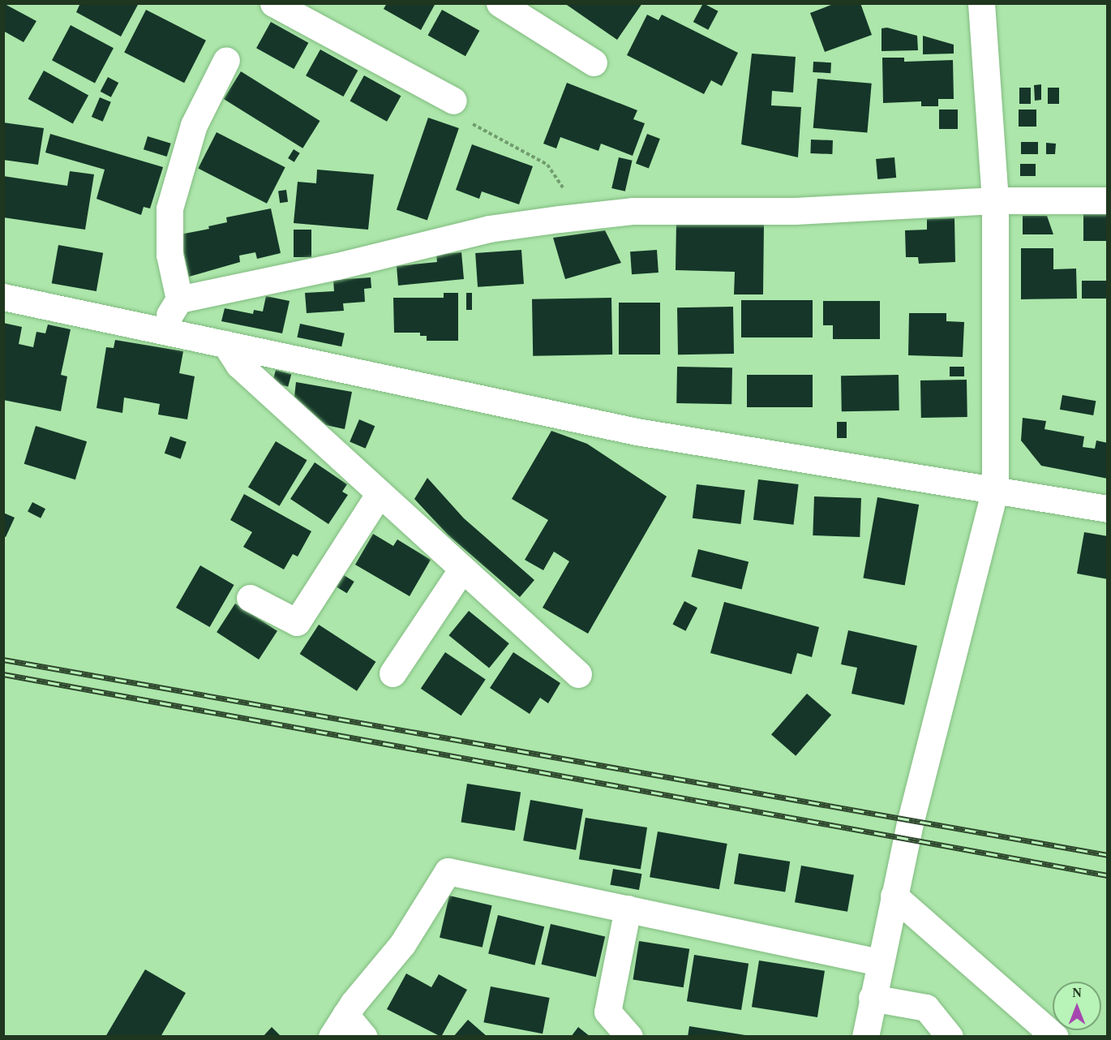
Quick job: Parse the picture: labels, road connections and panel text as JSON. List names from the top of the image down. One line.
{"north":"top"}
